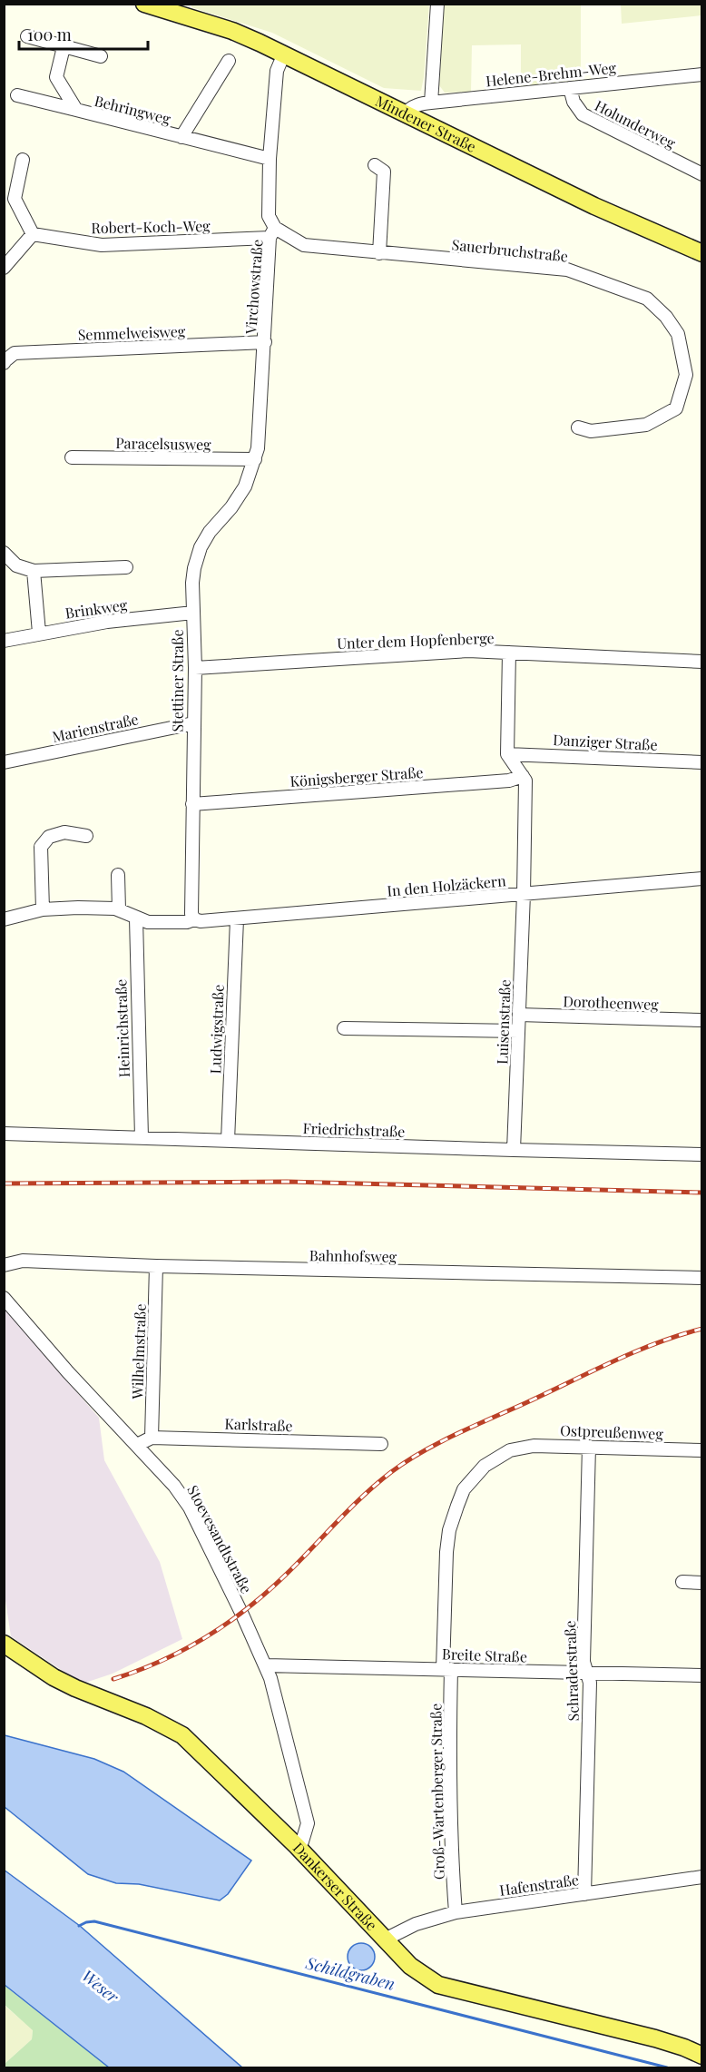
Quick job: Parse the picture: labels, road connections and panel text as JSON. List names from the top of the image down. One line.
{"streets":{"main road":["Mindener Straße","Dankerser Straße"],"street":["Helene-Brehm-Weg","Behringweg","Holunderweg","Robert-Koch-Weg","Sauerbruchstraße","Virchowstraße","Semmelweisweg","Paracelsusweg","Brinkweg","Unter dem Hopfenberge","Stettiner Straße","Marienstraße","Danziger Straße","Königsberger Straße","In den Holzäckern","Dorotheenweg","Luisenstraße","Heinrichstraße","Ludwigstraße","Friedrichstraße","Bahnhofsweg","Wilhelmstraße","Karlstraße","Ostpreußenweg","Stoevesandtstraße","Breite Straße","Schraderstraße","Groß-Wartenberger Straße","Hafenstraße"]},"crossings":[["Helene-Brehm-Weg","Mindener Straße"],["Helene-Brehm-Weg","Holunderweg"],["Behringweg","Virchowstraße"],["Mindener Straße","Virchowstraße"],["Robert-Koch-Weg","Sauerbruchstraße"],["Robert-Koch-Weg","Virchowstraße"],["Sauerbruchstraße","Virchowstraße"],["Virchowstraße","Semmelweisweg"],["Virchowstraße","Paracelsusweg"],["Virchowstraße","Stettiner Straße"],["Paracelsusweg","Stettiner Straße"],["Brinkweg","Stettiner Straße"],["Unter dem Hopfenberge","Stettiner Straße"],["Stettiner Straße","Marienstraße"],["Stettiner Straße","Königsberger Straße"],["Stettiner Straße","In den Holzäckern"],["Königsberger Straße","Luisenstraße"],["In den Holzäckern","Luisenstraße"],["In den Holzäckern","Heinrichstraße"],["In den Holzäckern","Ludwigstraße"],["Dorotheenweg","Luisenstraße"],["Luisenstraße","Friedrichstraße"],["Heinrichstraße","Friedrichstraße"],["Ludwigstraße","Friedrichstraße"],["Bahnhofsweg","Wilhelmstraße"],["Wilhelmstraße","Karlstraße"],["Karlstraße","Stoevesandtstraße"],["Ostpreußenweg","Schraderstraße"],["Ostpreußenweg","Groß-Wartenberger Straße"],["Stoevesandtstraße","Breite Straße"],["Stoevesandtstraße","Dankerser Straße"],["Breite Straße","Schraderstraße"],["Breite Straße","Groß-Wartenberger Straße"],["Schraderstraße","Hafenstraße"],["Groß-Wartenberger Straße","Hafenstraße"],["Hafenstraße","Dankerser Straße"]],"water":["Schildgraben","Weser"],"scale_bar":"100 m"}
